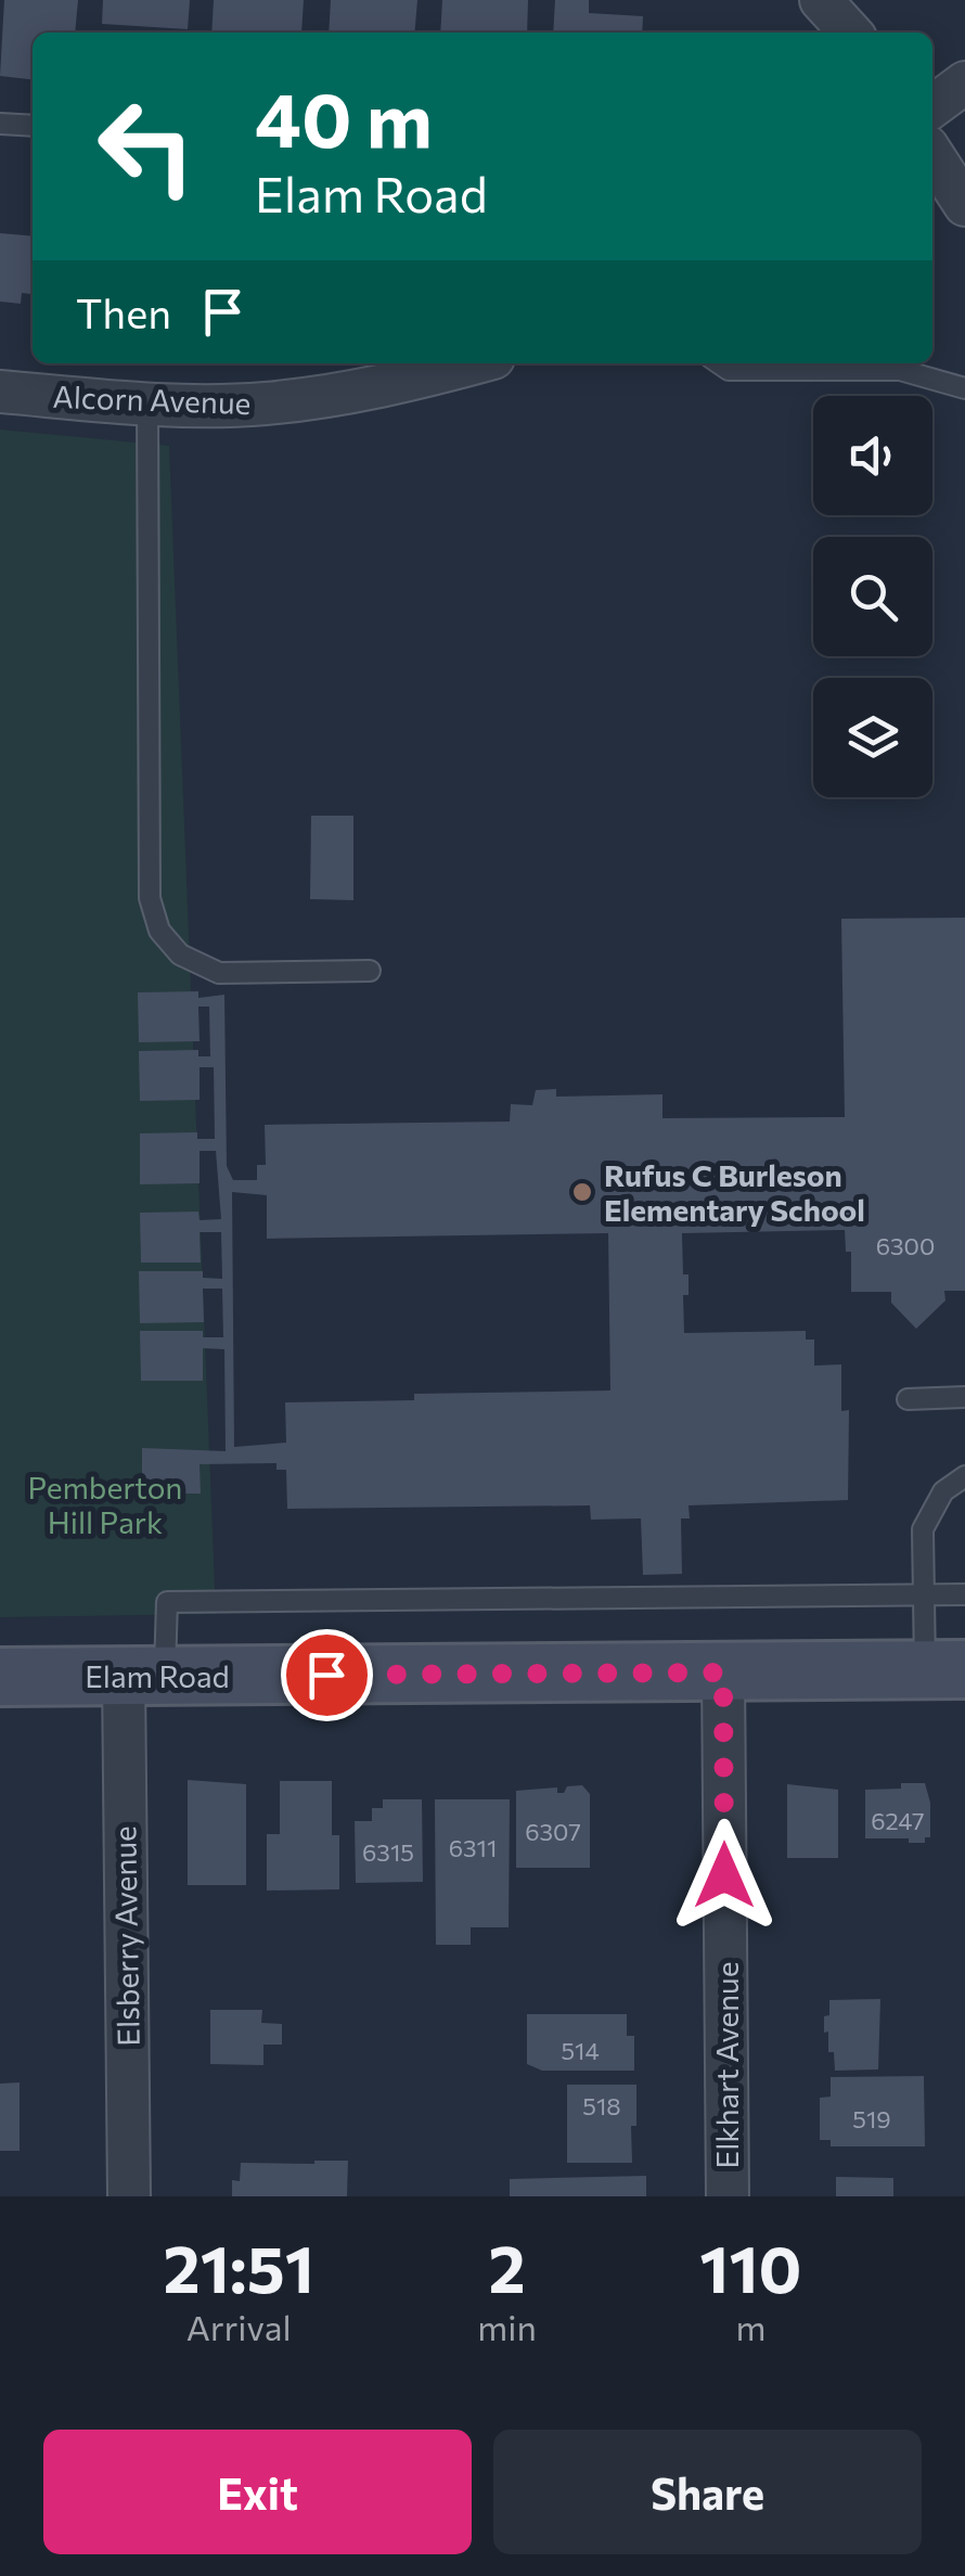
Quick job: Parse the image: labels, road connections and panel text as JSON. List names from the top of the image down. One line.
{"streets":{"street":["Alcorn Avenue","Elam Road","Elsberry Avenue","Elkhart Avenue"]},"crossings":[["Elam Road","Elsberry Avenue"],["Elam Road","Elkhart Avenue"]],"parks":["Pemberton Hill Park"],"places":["Rufus C Burleson Elementary School"],"house_numbers":["6300","6247","6307","6311","6315","514","518","519"],"page":{"turn":["40 m","Elam Road"],"then":"Then","eta":["21:51","Arrival","2","min","110","m"],"buttons":["Exit","Share"]}}
